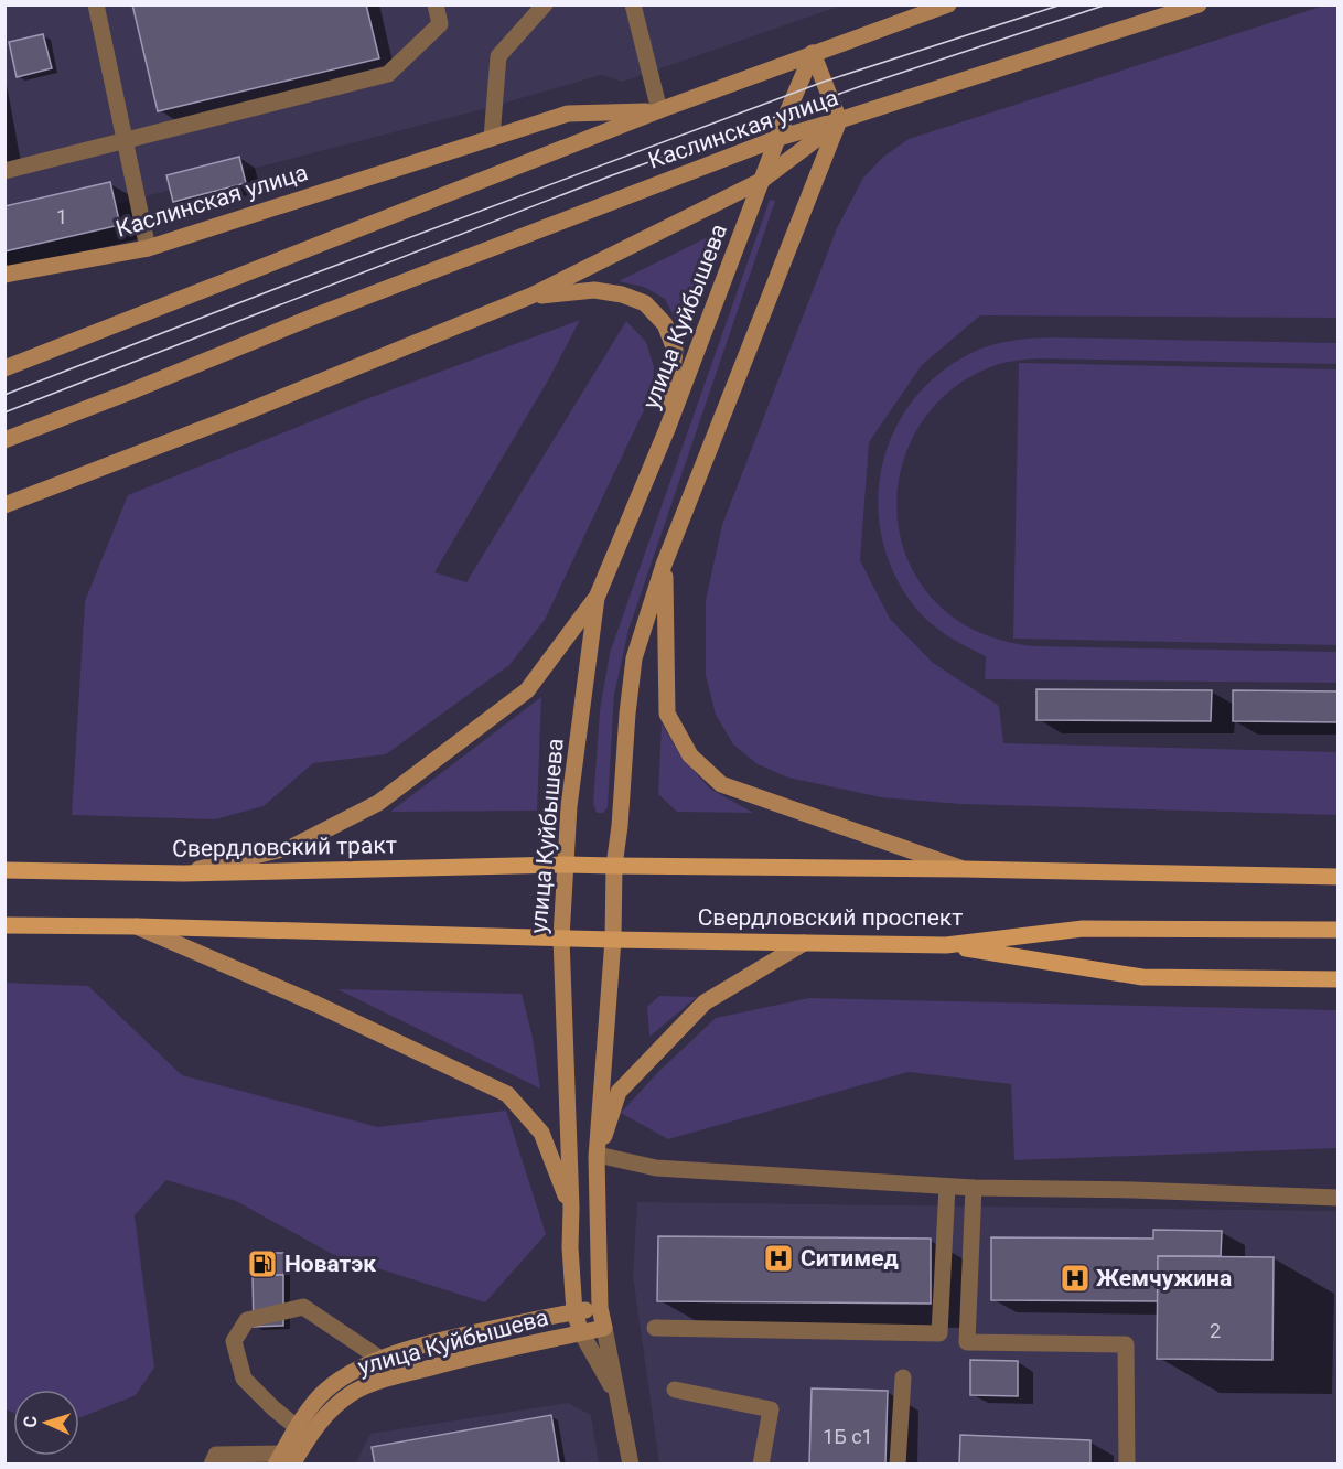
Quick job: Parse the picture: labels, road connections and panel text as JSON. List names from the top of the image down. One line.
{"streets":{"main road":["Каслинская улица","улица Куйбышева","Свердловский тракт","Свердловский проспект"]},"crossings":[["Каслинская улица","улица Куйбышева"],["улица Куйбышева","Свердловский тракт"],["улица Куйбышева","Свердловский проспект"]],"places":{"hospital":["Ситимед","Жемчужина"],"fuel station":["Новатэк"]},"house_numbers":["1","2","1Б с1"],"north":"left"}
